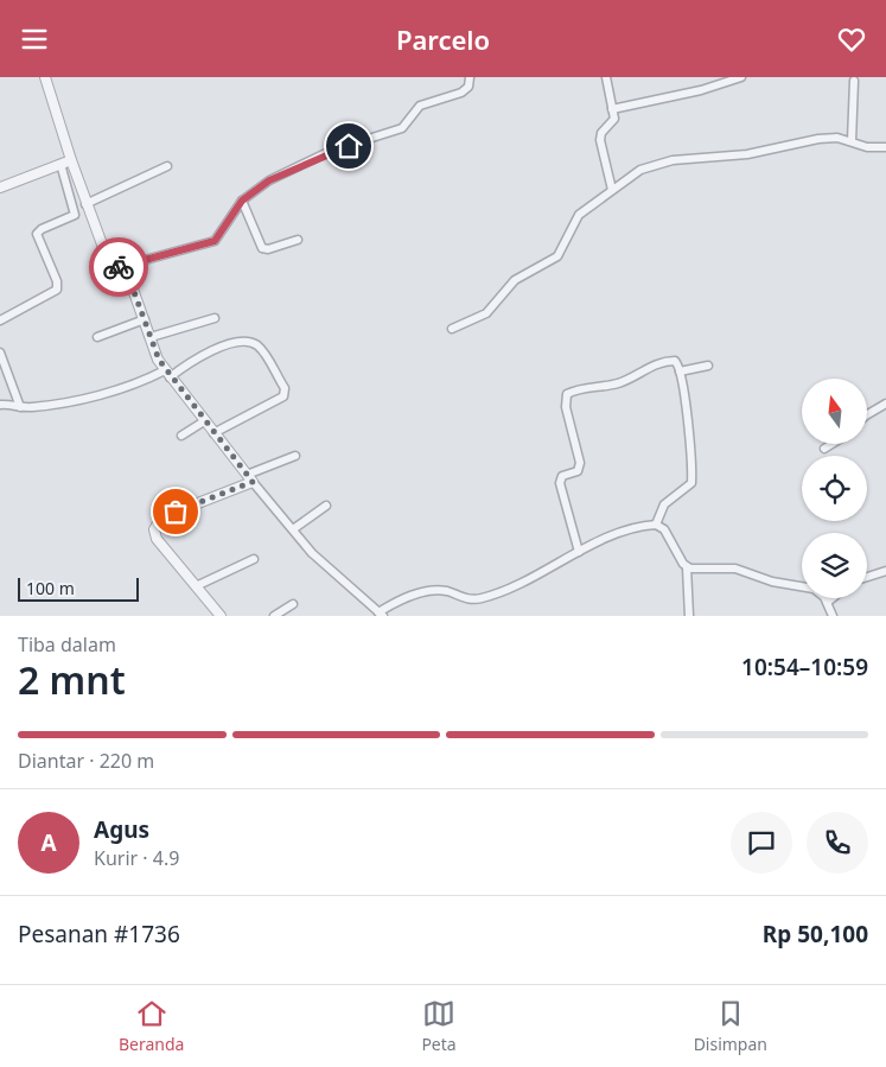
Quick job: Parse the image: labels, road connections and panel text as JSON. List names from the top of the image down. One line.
{"scale_bar":"100 m","north":"top","page":{"header":"Parcelo","scale":"100 m","heading":["2 mnt","Tiba dalam","10:54–10:59"],"panel":["Agus","Kurir · 4.9","Pesanan #1736","Rp 50,100"],"bar":"Diantar · 220 m","round":"A","tabs":["Beranda","Peta","Disimpan"]}}
